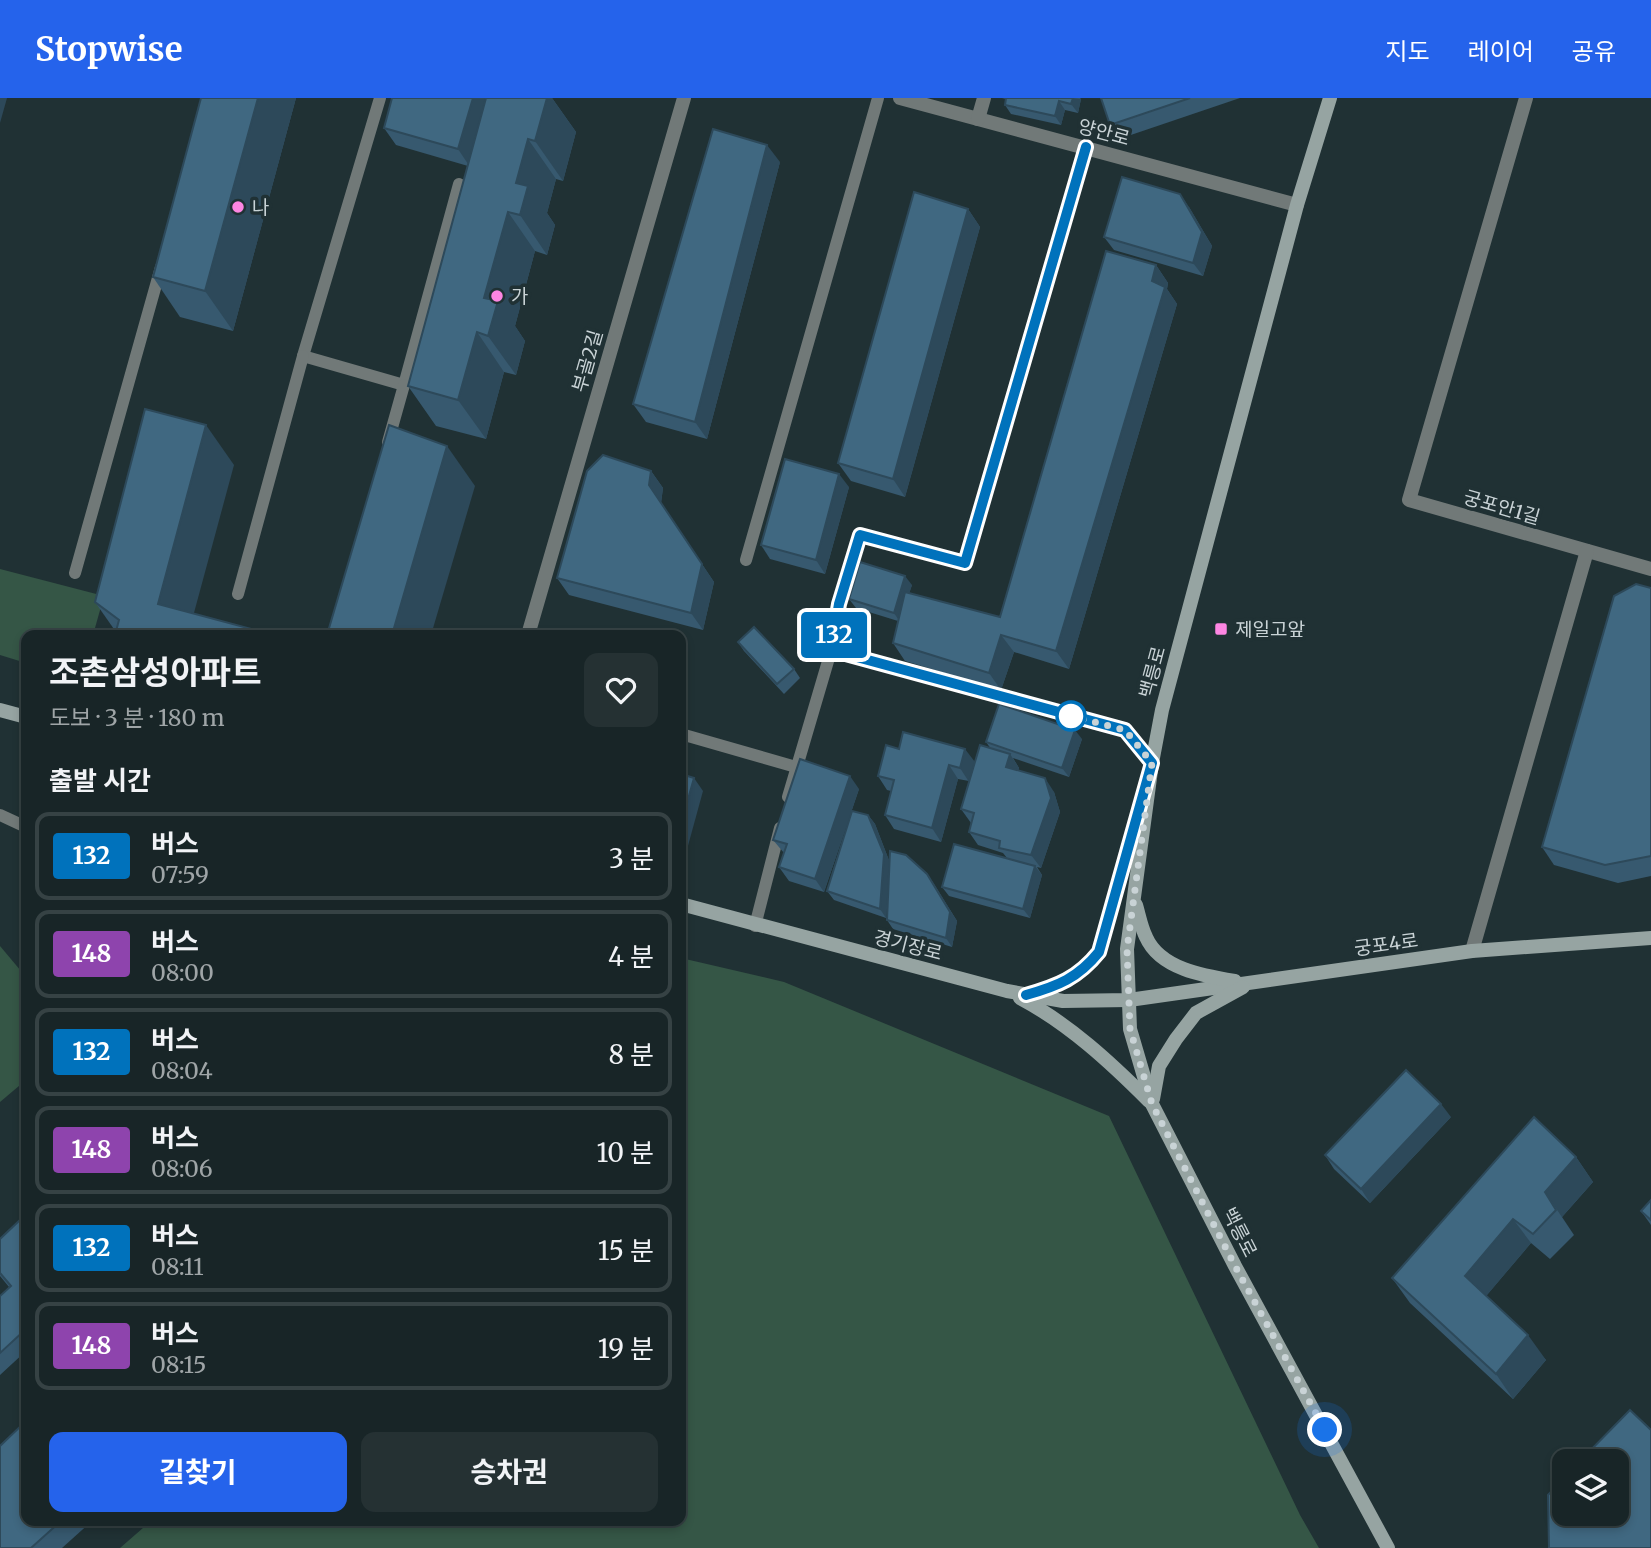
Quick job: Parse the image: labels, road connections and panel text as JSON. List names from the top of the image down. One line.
{"streets":{"street":["양안로","부골2길","궁포안1길","백릉로","궁포4로","경기장로"]},"crossings":[["양안로","백릉로"],["백릉로","궁포4로"],["백릉로","경기장로"],["궁포4로","경기장로"]],"places":{"other":["나","가"],"transit":["제일고앞"]},"lines":["bus line 132"],"page":{"header":"Stopwise","nav":["지도","레이어","공유"],"on_map":"132","heading":[["조촌삼성아파트","도보 · 3 분 · 180 m"],"출발 시간"],"list":[{"mark":"132","name":"버스","note":"07:59","value":"3 분"},{"mark":"148","name":"버스","note":"08:00","value":"4 분"},{"mark":"132","name":"버스","note":"08:04","value":"8 분"},{"mark":"148","name":"버스","note":"08:06","value":"10 분"},{"mark":"132","name":"버스","note":"08:11","value":"15 분"},{"mark":"148","name":"버스","note":"08:15","value":"19 분"}],"buttons":["길찾기","승차권"]}}
